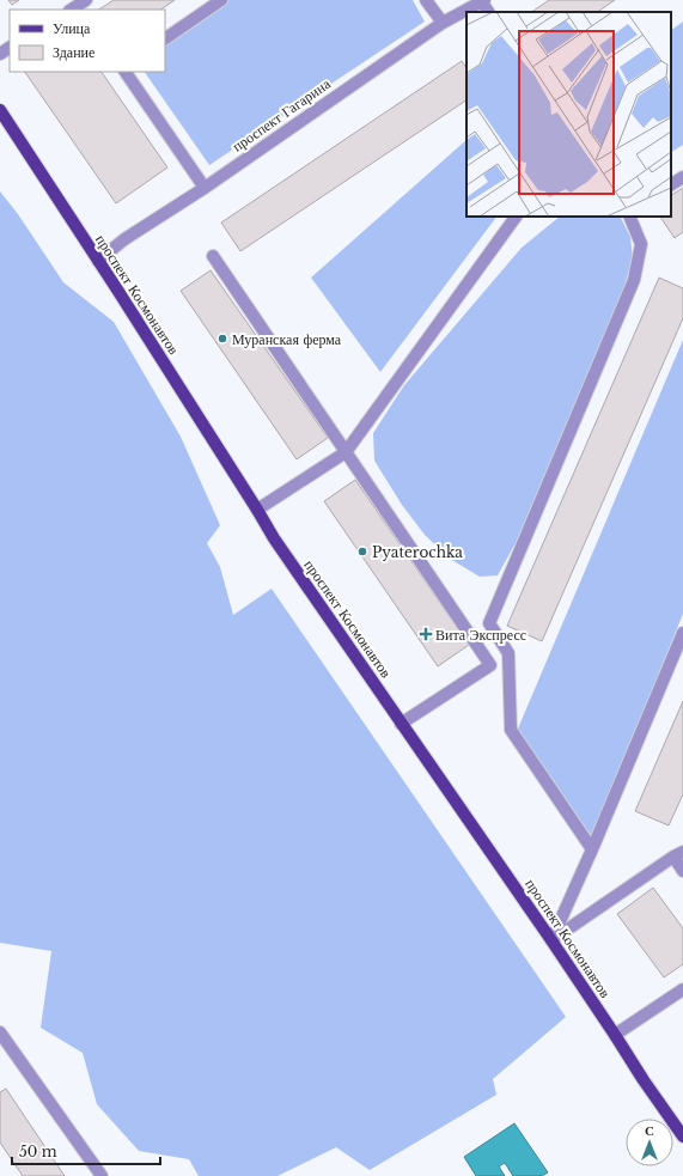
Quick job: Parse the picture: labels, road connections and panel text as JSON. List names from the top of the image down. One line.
{"streets":{"main road":["проспект Космонавтов"],"street":["проспект Гагарина"]},"crossings":[["проспект Гагарина","проспект Космонавтов"]],"places":{"other":["Муранская ферма","Pyaterochka"],"health":["Вита Экспресс"]},"legend":["Улица","Здание"],"scale_bar":"50 m","north":"top"}
